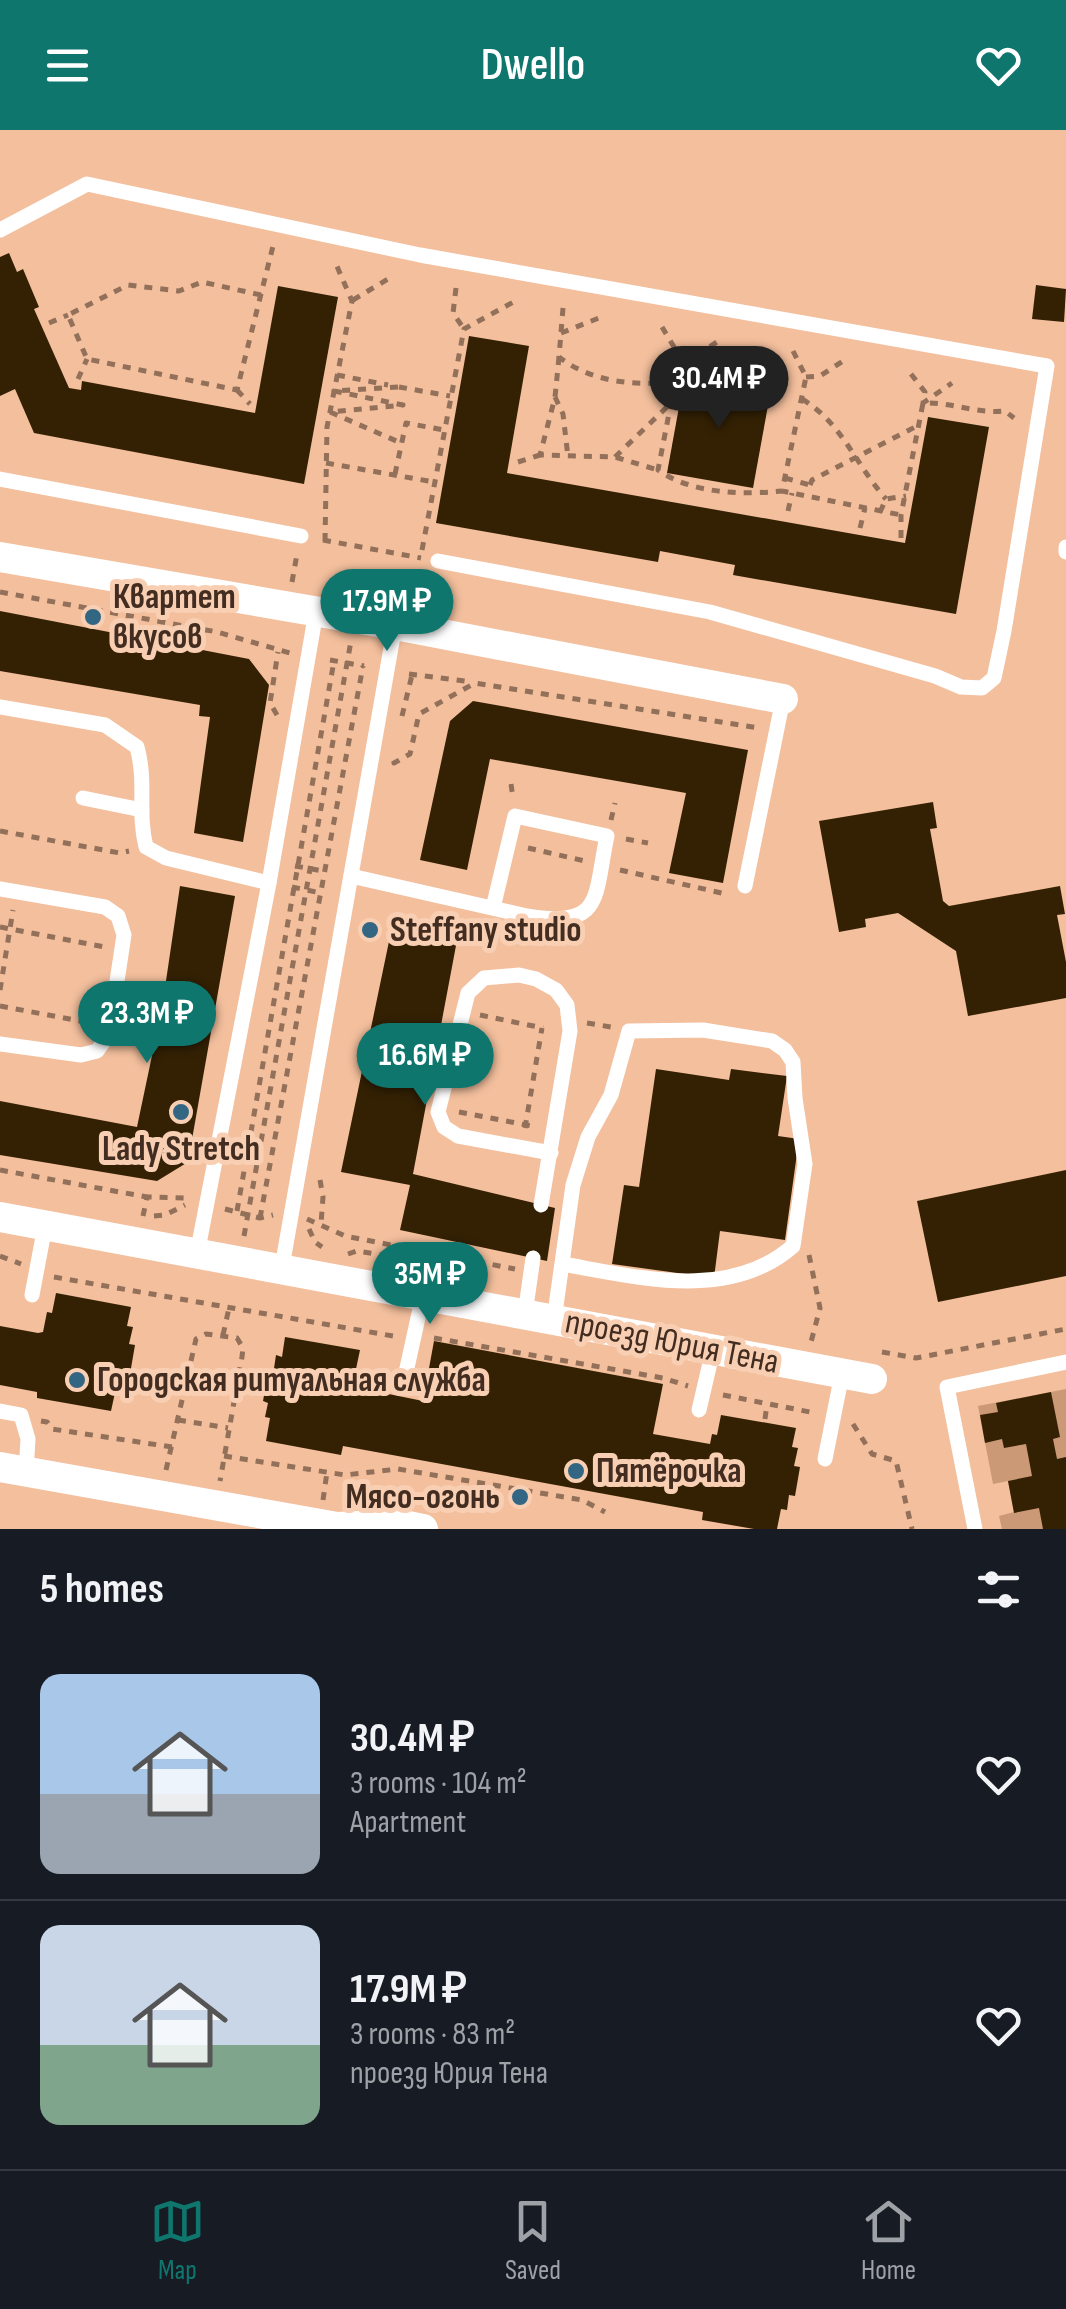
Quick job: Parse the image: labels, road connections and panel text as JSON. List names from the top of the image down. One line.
{"streets":{"street":["проезд Юрия Тена"]},"places":["Квартет вкусов","Steffany studio","Lady Stretch","Городская ритуальная служба","Пятёрочка","Мясо-огонь"],"page":{"header":"Dwello","price":["30.4M ₽","17.9M ₽","23.3M ₽","16.6M ₽","35M ₽"],"heading":"5 homes","list":[{"name":"30.4M ₽","note":"3 rooms · 104 m² · Apartment"},{"name":"17.9M ₽","note":"3 rooms · 83 m² · проезд Юрия Тена"}],"tabs":["Map","Saved","Home"]}}
